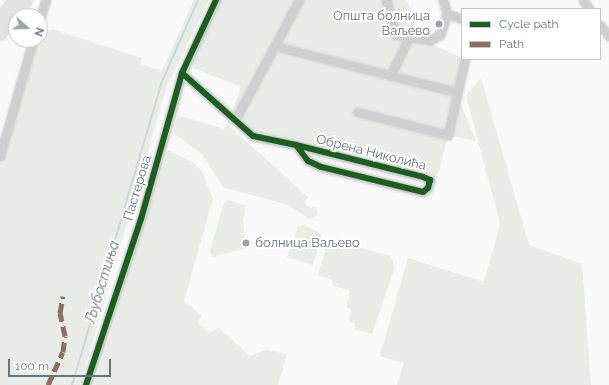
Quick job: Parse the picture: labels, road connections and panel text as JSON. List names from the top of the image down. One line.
{"streets":{"street":["Обрена Николића","Пастерова"]},"crossings":[["Обрена Николића","Пастерова"]],"water":["Љубостиња"],"places":["Општа болница Ваљево","болница Ваљево"],"legend":["Cycle path","Path"],"scale_bar":"100 m","north":"right"}
